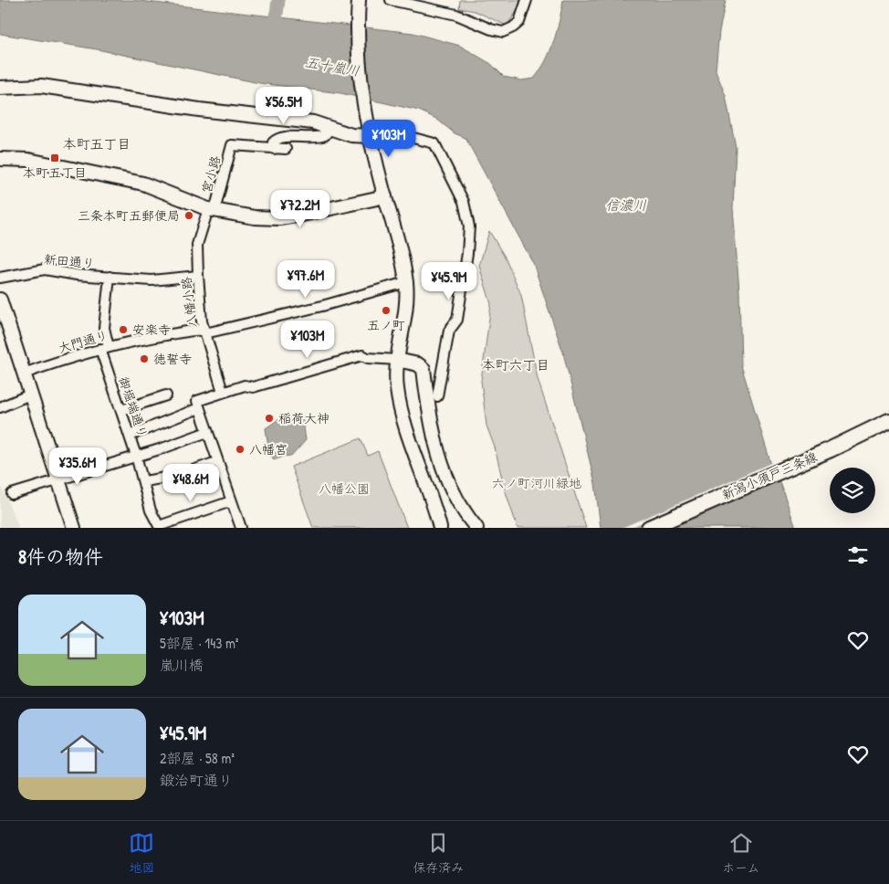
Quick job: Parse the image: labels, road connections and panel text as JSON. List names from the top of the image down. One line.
{"streets":{"main road":["新潟小須戸三条線"],"street":["宮小路","新田通り","八幡小路","大門通り","御堀端通り"]},"crossings":[["宮小路","八幡小路"],["新田通り","八幡小路"],["新田通り","大門通り"],["新田通り","御堀端通り"],["八幡小路","大門通り"],["大門通り","御堀端通り"]],"districts":["本町五丁目","本町六丁目"],"water":["五十嵐川","信濃川"],"parks":["六ノ町河川緑地","八幡公園"],"places":{"transit":["本町五丁目"],"other":["三条本町五郵便局","五ノ町","安楽寺","徳誓寺","稲荷大神","八幡宮"]},"page":{"price":["¥56.5M","¥103M","¥72.2M","¥97.6M","¥45.9M","¥103M","¥35.6M","¥48.6M"],"heading":"8件の物件","list":[{"name":"¥103M","note":"5部屋 · 143 m² · 嵐川橋"},{"name":"¥45.9M","note":"2部屋 · 58 m² · 鍛治町通り"}],"tabs":["地図","保存済み","ホーム"]}}
